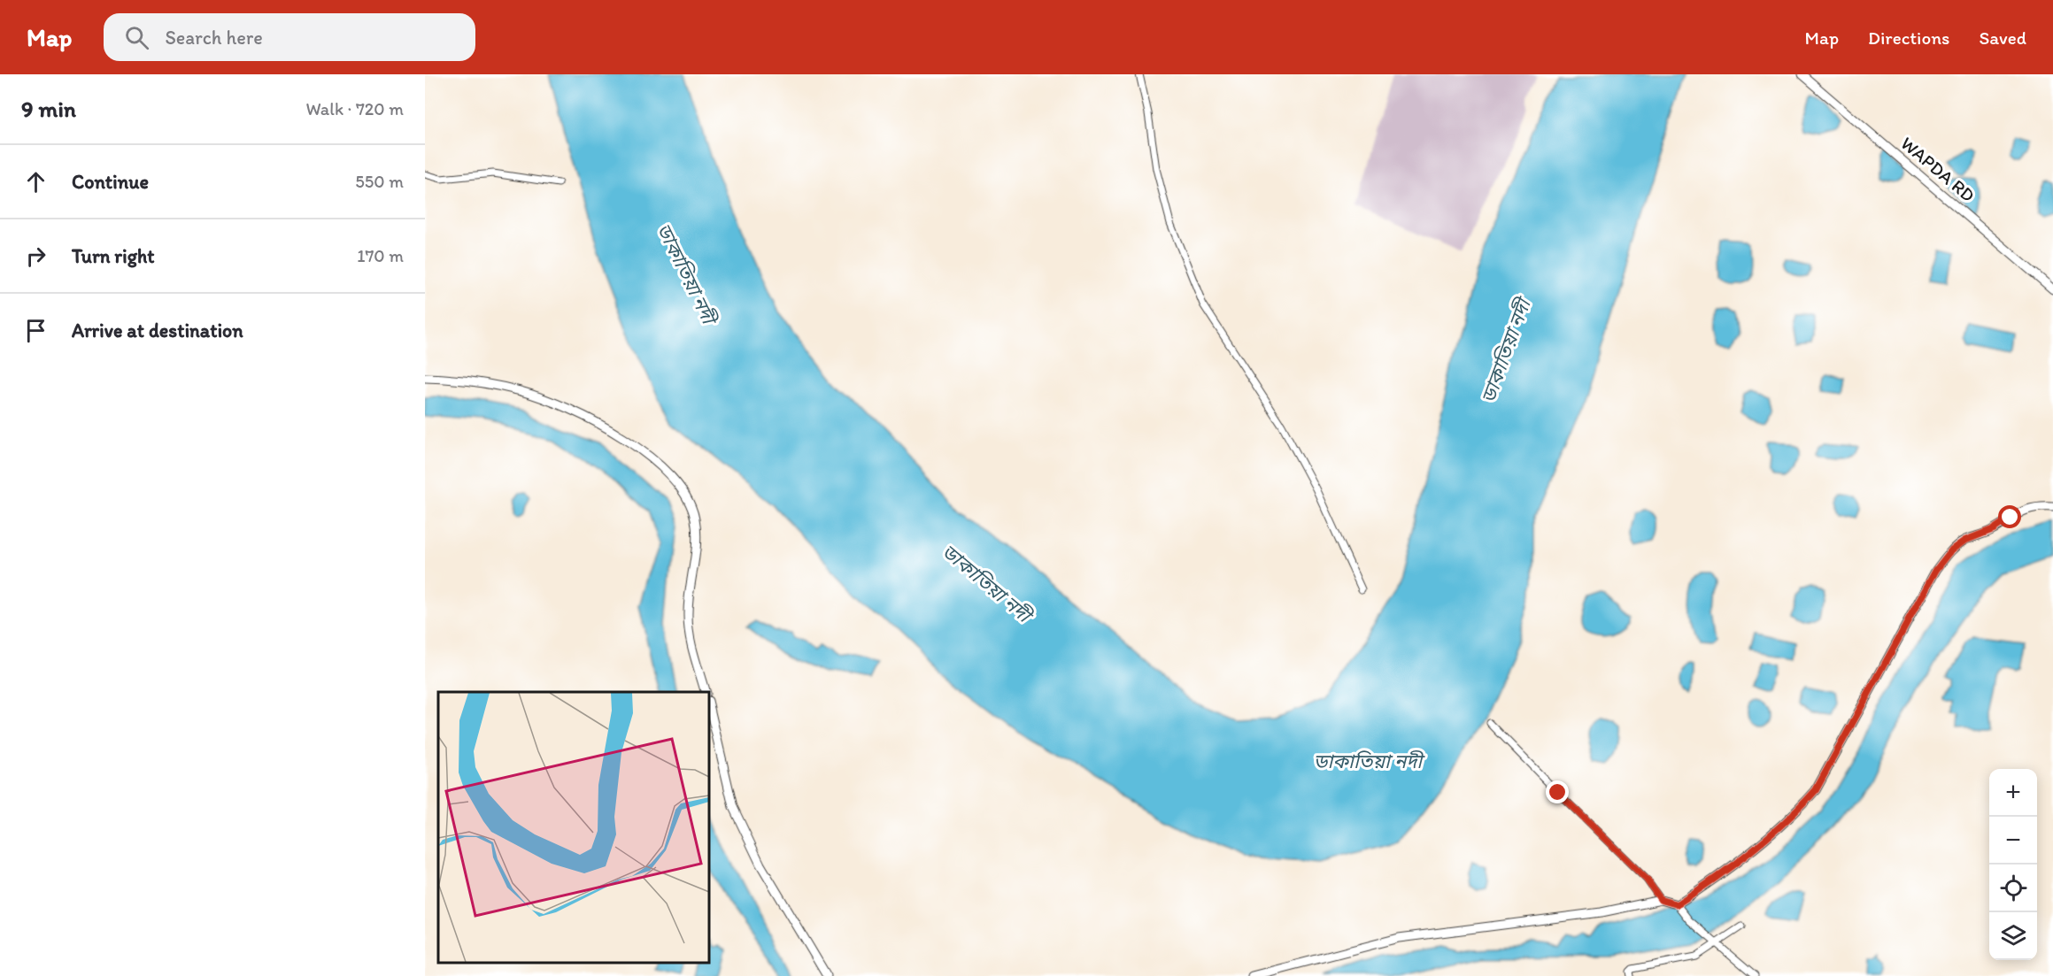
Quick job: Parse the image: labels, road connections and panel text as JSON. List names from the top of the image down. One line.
{"streets":{"main road":["WAPDA RD"]},"water":["ডাকাতিয়া নদী"],"page":{"header":"Map","search":"Search here","nav":["Map","Directions","Saved"],"heading":["9 min","Walk · 720 m"],"list":[["Continue","550 m"],["Turn right","170 m"],"Arrive at destination"],"map_buttons":["+","−"]}}
